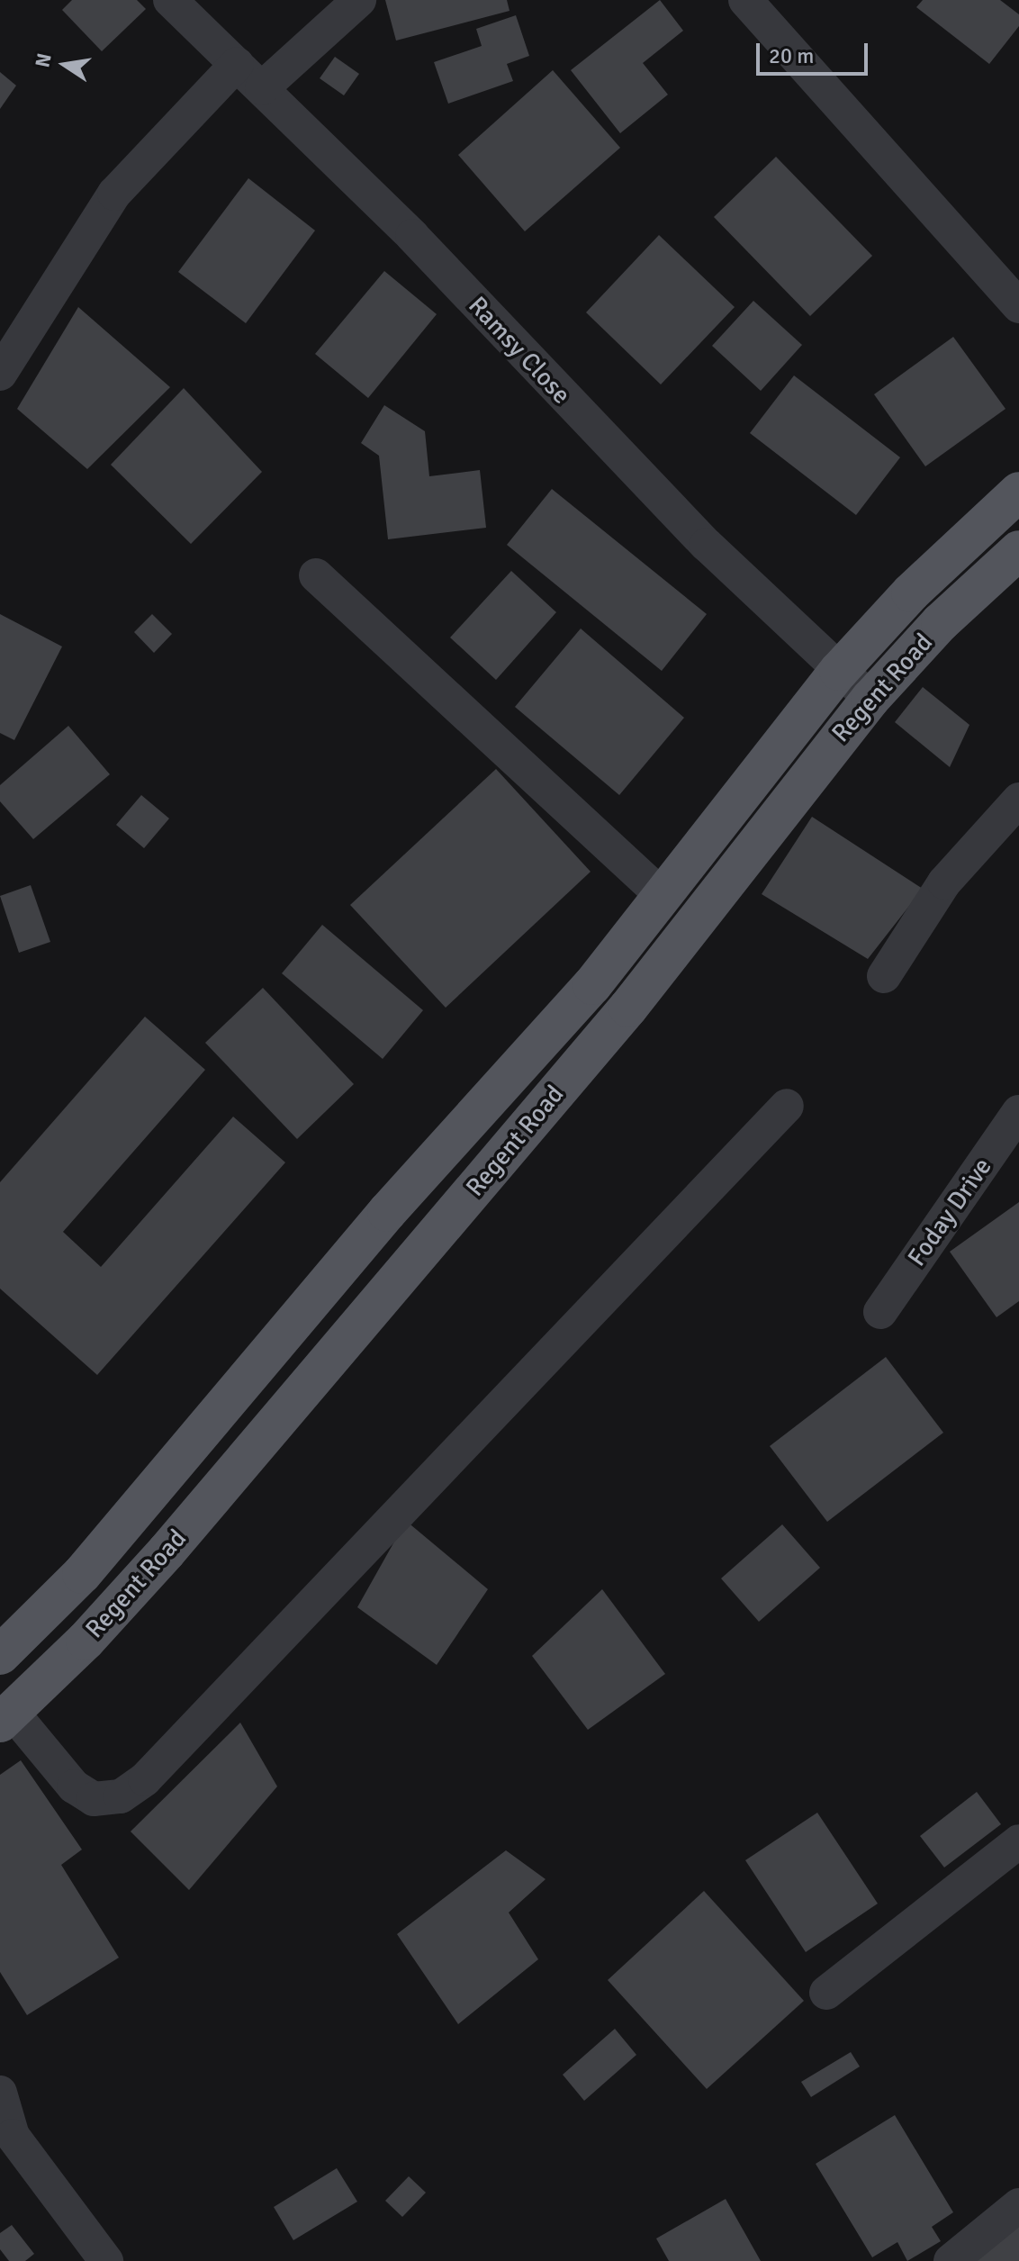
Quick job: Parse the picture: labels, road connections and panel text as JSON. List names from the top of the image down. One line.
{"streets":{"main road":["Regent Road"],"street":["Ramsy Close","Foday Drive"]},"crossings":[["Ramsy Close","Regent Road"]],"scale_bar":"20 m","north":"left"}
